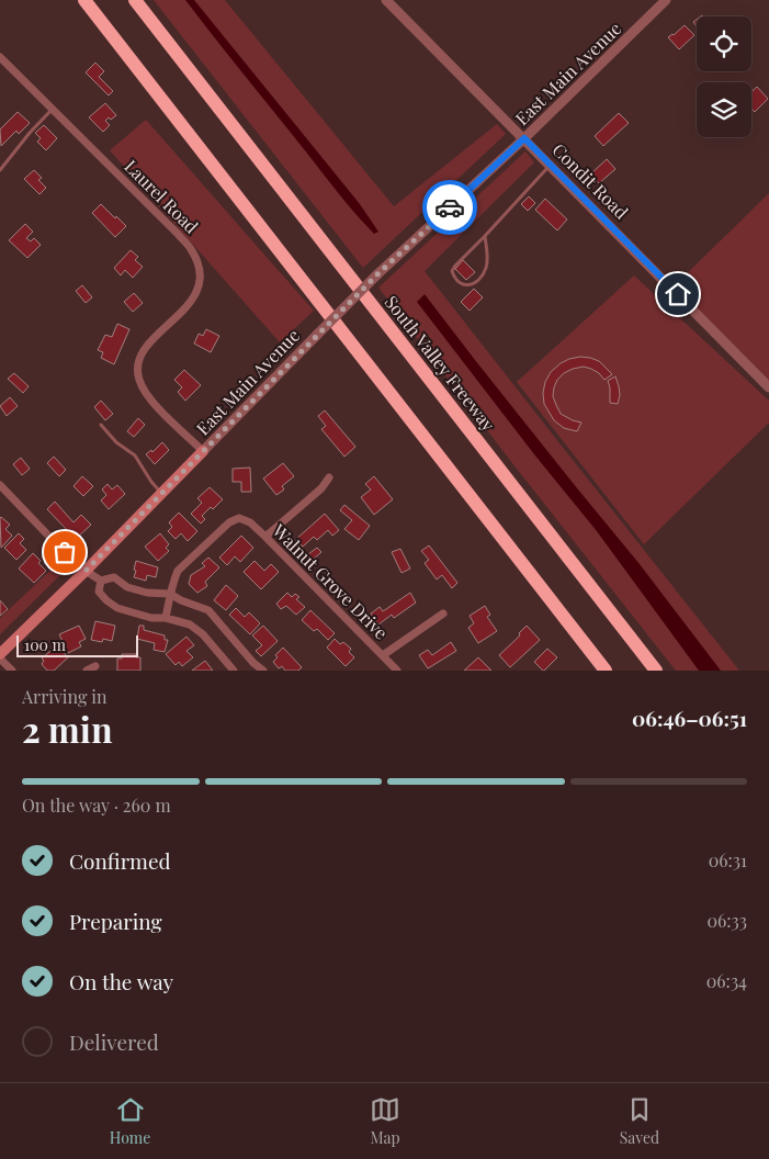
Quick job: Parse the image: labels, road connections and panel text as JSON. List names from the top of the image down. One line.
{"streets":{"highway":["South Valley Freeway"],"main road":["East Main Avenue"],"street":["Condit Road","Laurel Road","Walnut Grove Drive"]},"crossings":[["East Main Avenue","Condit Road"],["East Main Avenue","Laurel Road"]],"scale_bar":"100 m","page":{"scale":"100 m","heading":["2 min","Arriving in","06:46–06:51"],"bar":"On the way · 260 m","list":[["Confirmed","06:31"],["Preparing","06:33"],["On the way","06:34"],"Delivered"],"tabs":["Home","Map","Saved"]}}
